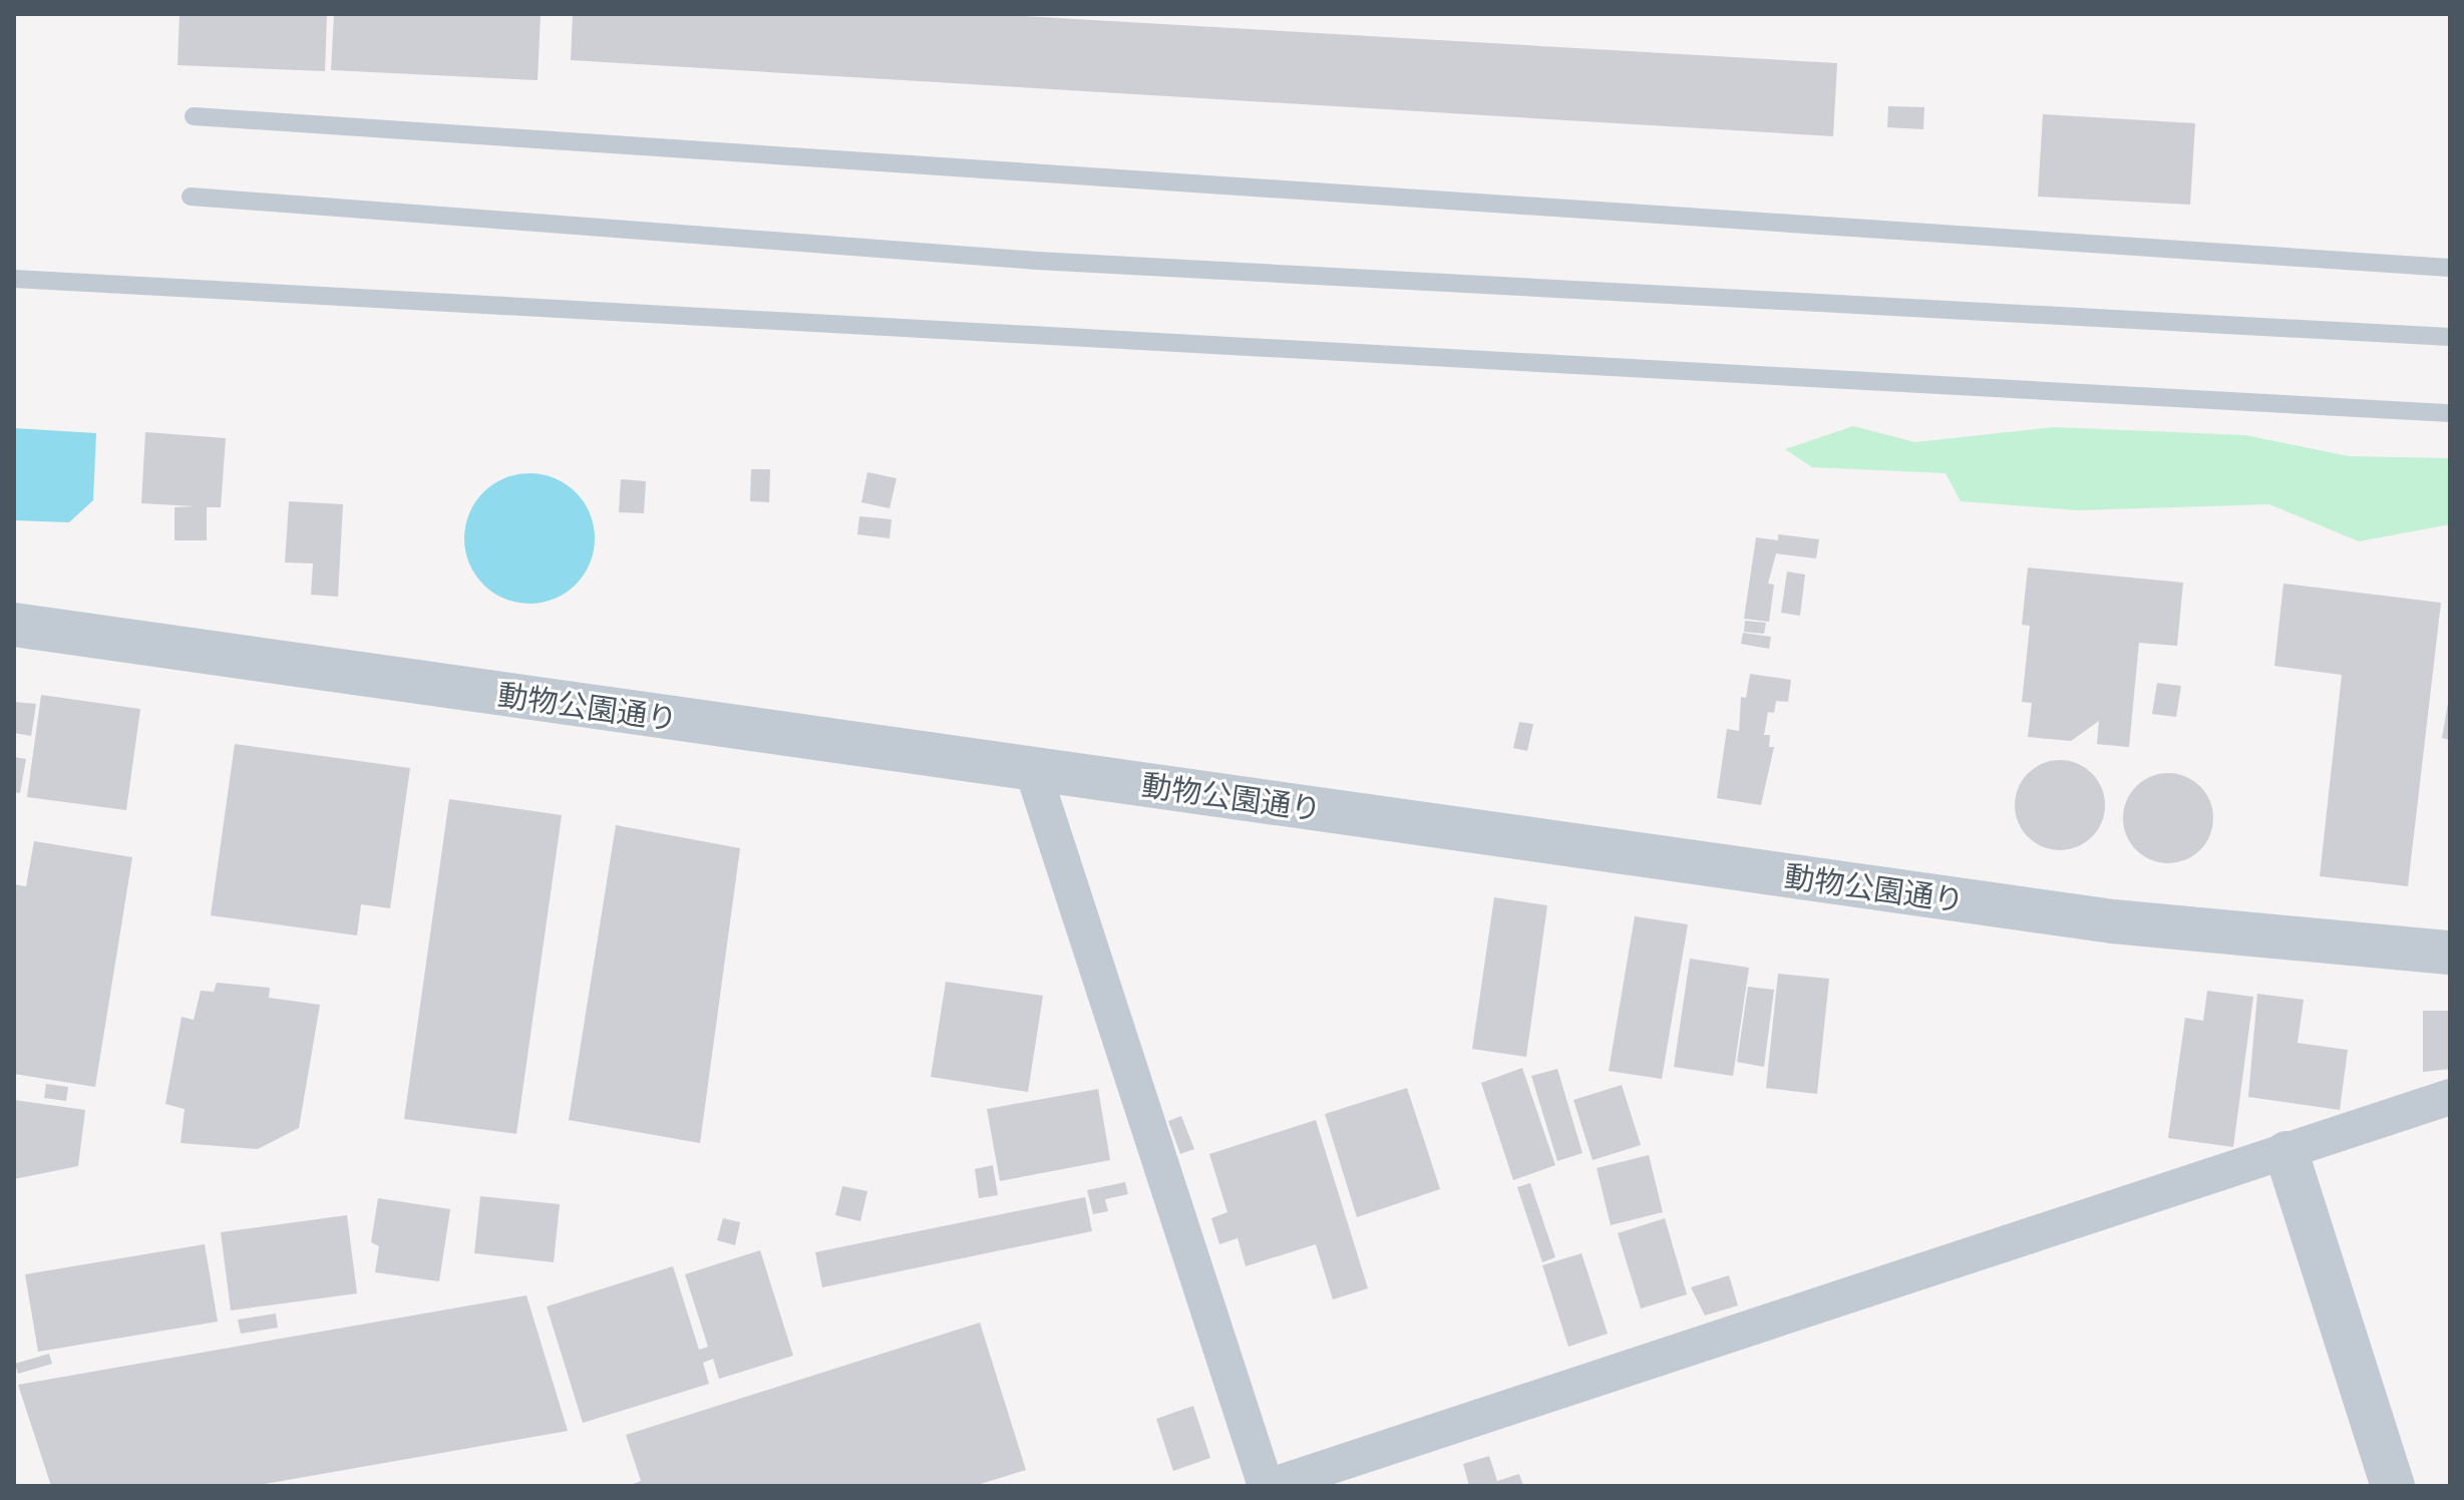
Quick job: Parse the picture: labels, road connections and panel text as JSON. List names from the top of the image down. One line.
{"streets":{"street":["動物公園通り"]}}
